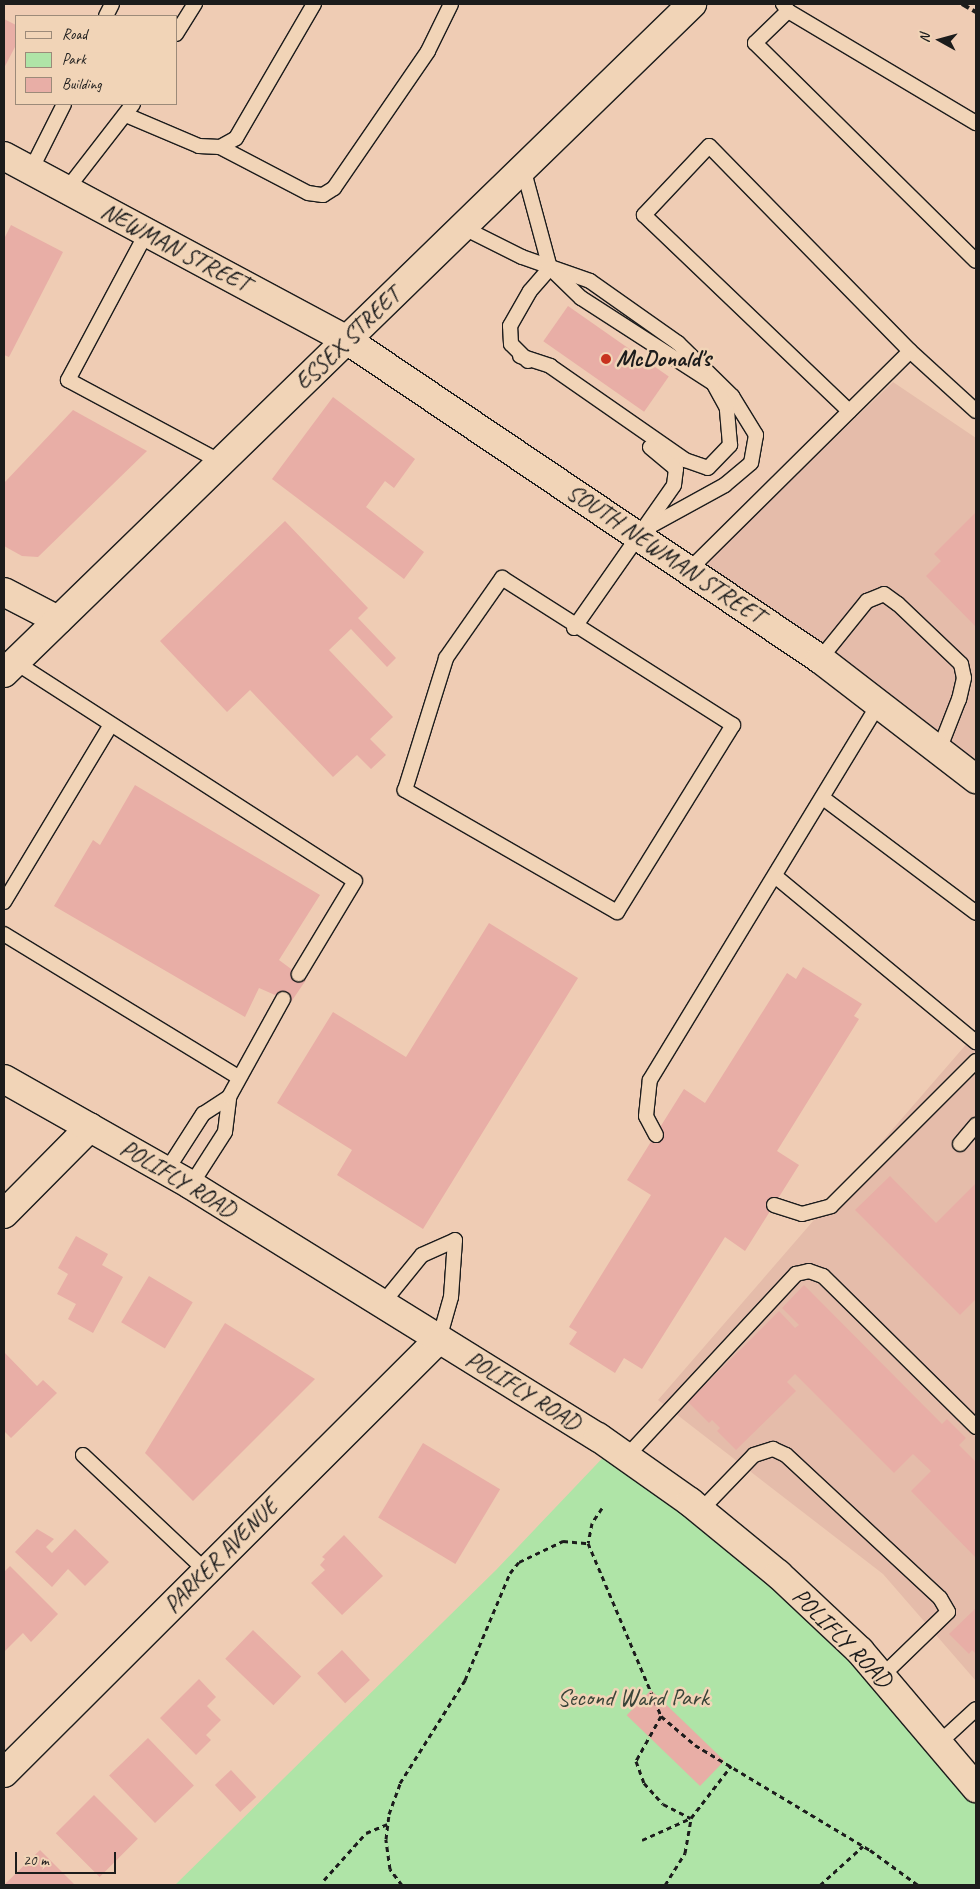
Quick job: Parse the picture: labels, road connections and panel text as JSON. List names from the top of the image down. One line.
{"streets":{"main road":["NEWMAN STREET","ESSEX STREET","SOUTH NEWMAN STREET","POLIFLY ROAD","PARKER AVENUE"]},"crossings":[["NEWMAN STREET","ESSEX STREET"],["NEWMAN STREET","SOUTH NEWMAN STREET"],["ESSEX STREET","SOUTH NEWMAN STREET"],["POLIFLY ROAD","PARKER AVENUE"]],"parks":["Second Ward Park"],"places":["McDonald's"],"legend":["Road","Park","Building"],"scale_bar":"20 m","north":"left"}
